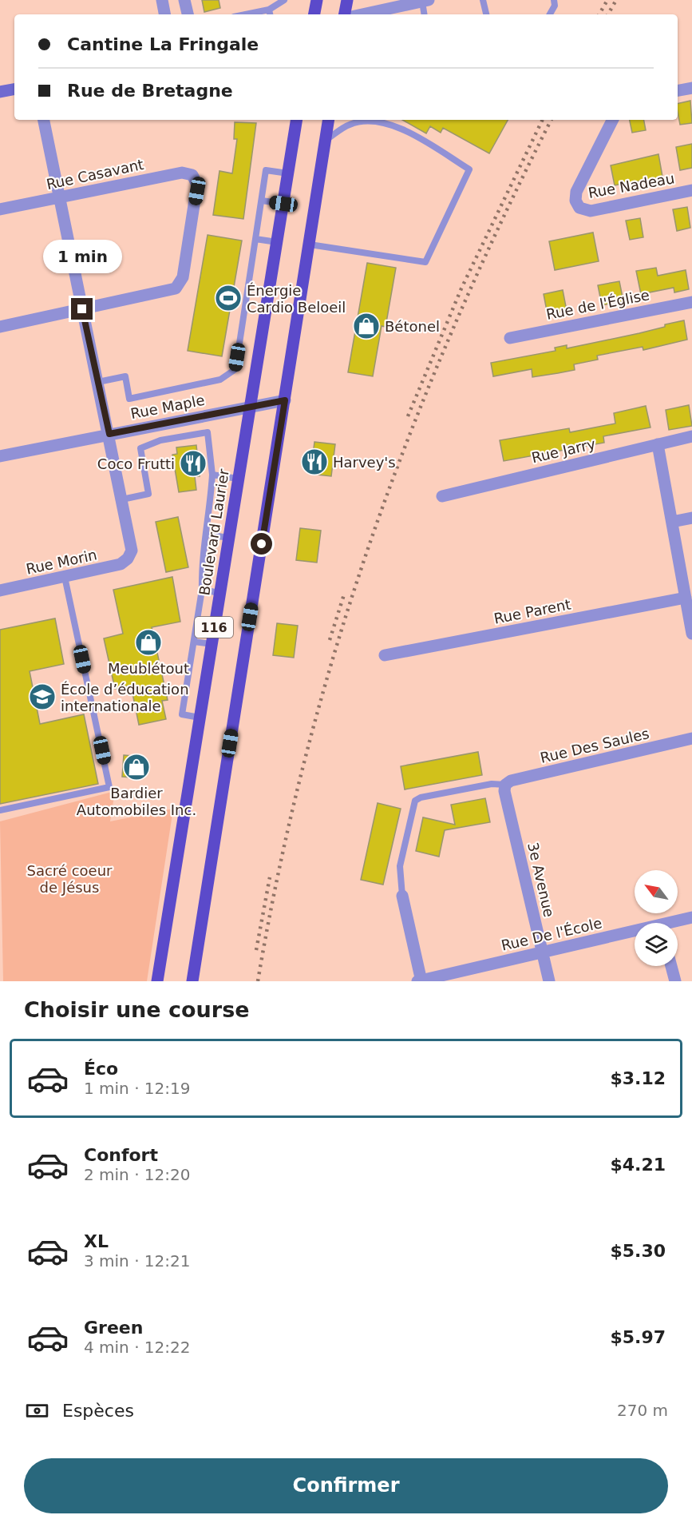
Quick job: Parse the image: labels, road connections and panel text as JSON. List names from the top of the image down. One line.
{"streets":{"main road":["Boulevard Laurier","116"],"street":["Rue Casavant","Rue Nadeau","Rue de l'Église","Rue Maple","Rue Jarry","Rue Morin","Rue Parent","Rue Des Saules","3e Avenue","Rue De l'École"]},"crossings":[["Rue Maple","Boulevard Laurier"],["Rue Maple","116"],["Rue Des Saules","3e Avenue"],["3e Avenue","Rue De l'École"]],"parks":["Sacré coeur de Jésus"],"places":{"sports":["Énergie Cardio Beloeil"],"shop":["Bétonel","Meublétout","Bardier Automobiles Inc."],"restaurant":["Harvey's","Coco Frutti"],"school or university":["École d’éducation internationale"]},"north":"top left","page":{"banner":["Cantine La Fringale","Rue de Bretagne"],"bubble":"1 min","heading":"Choisir une course","list":[{"name":"Éco","note":"1 min · 12:19","value":"$3.12"},{"name":"Confort","note":"2 min · 12:20","value":"$4.21"},{"name":"XL","note":"3 min · 12:21","value":"$5.30"},{"name":"Green","note":"4 min · 12:22","value":"$5.97"}],"pay":["Espèces","270 m"],"buttons":"Confirmer"}}
